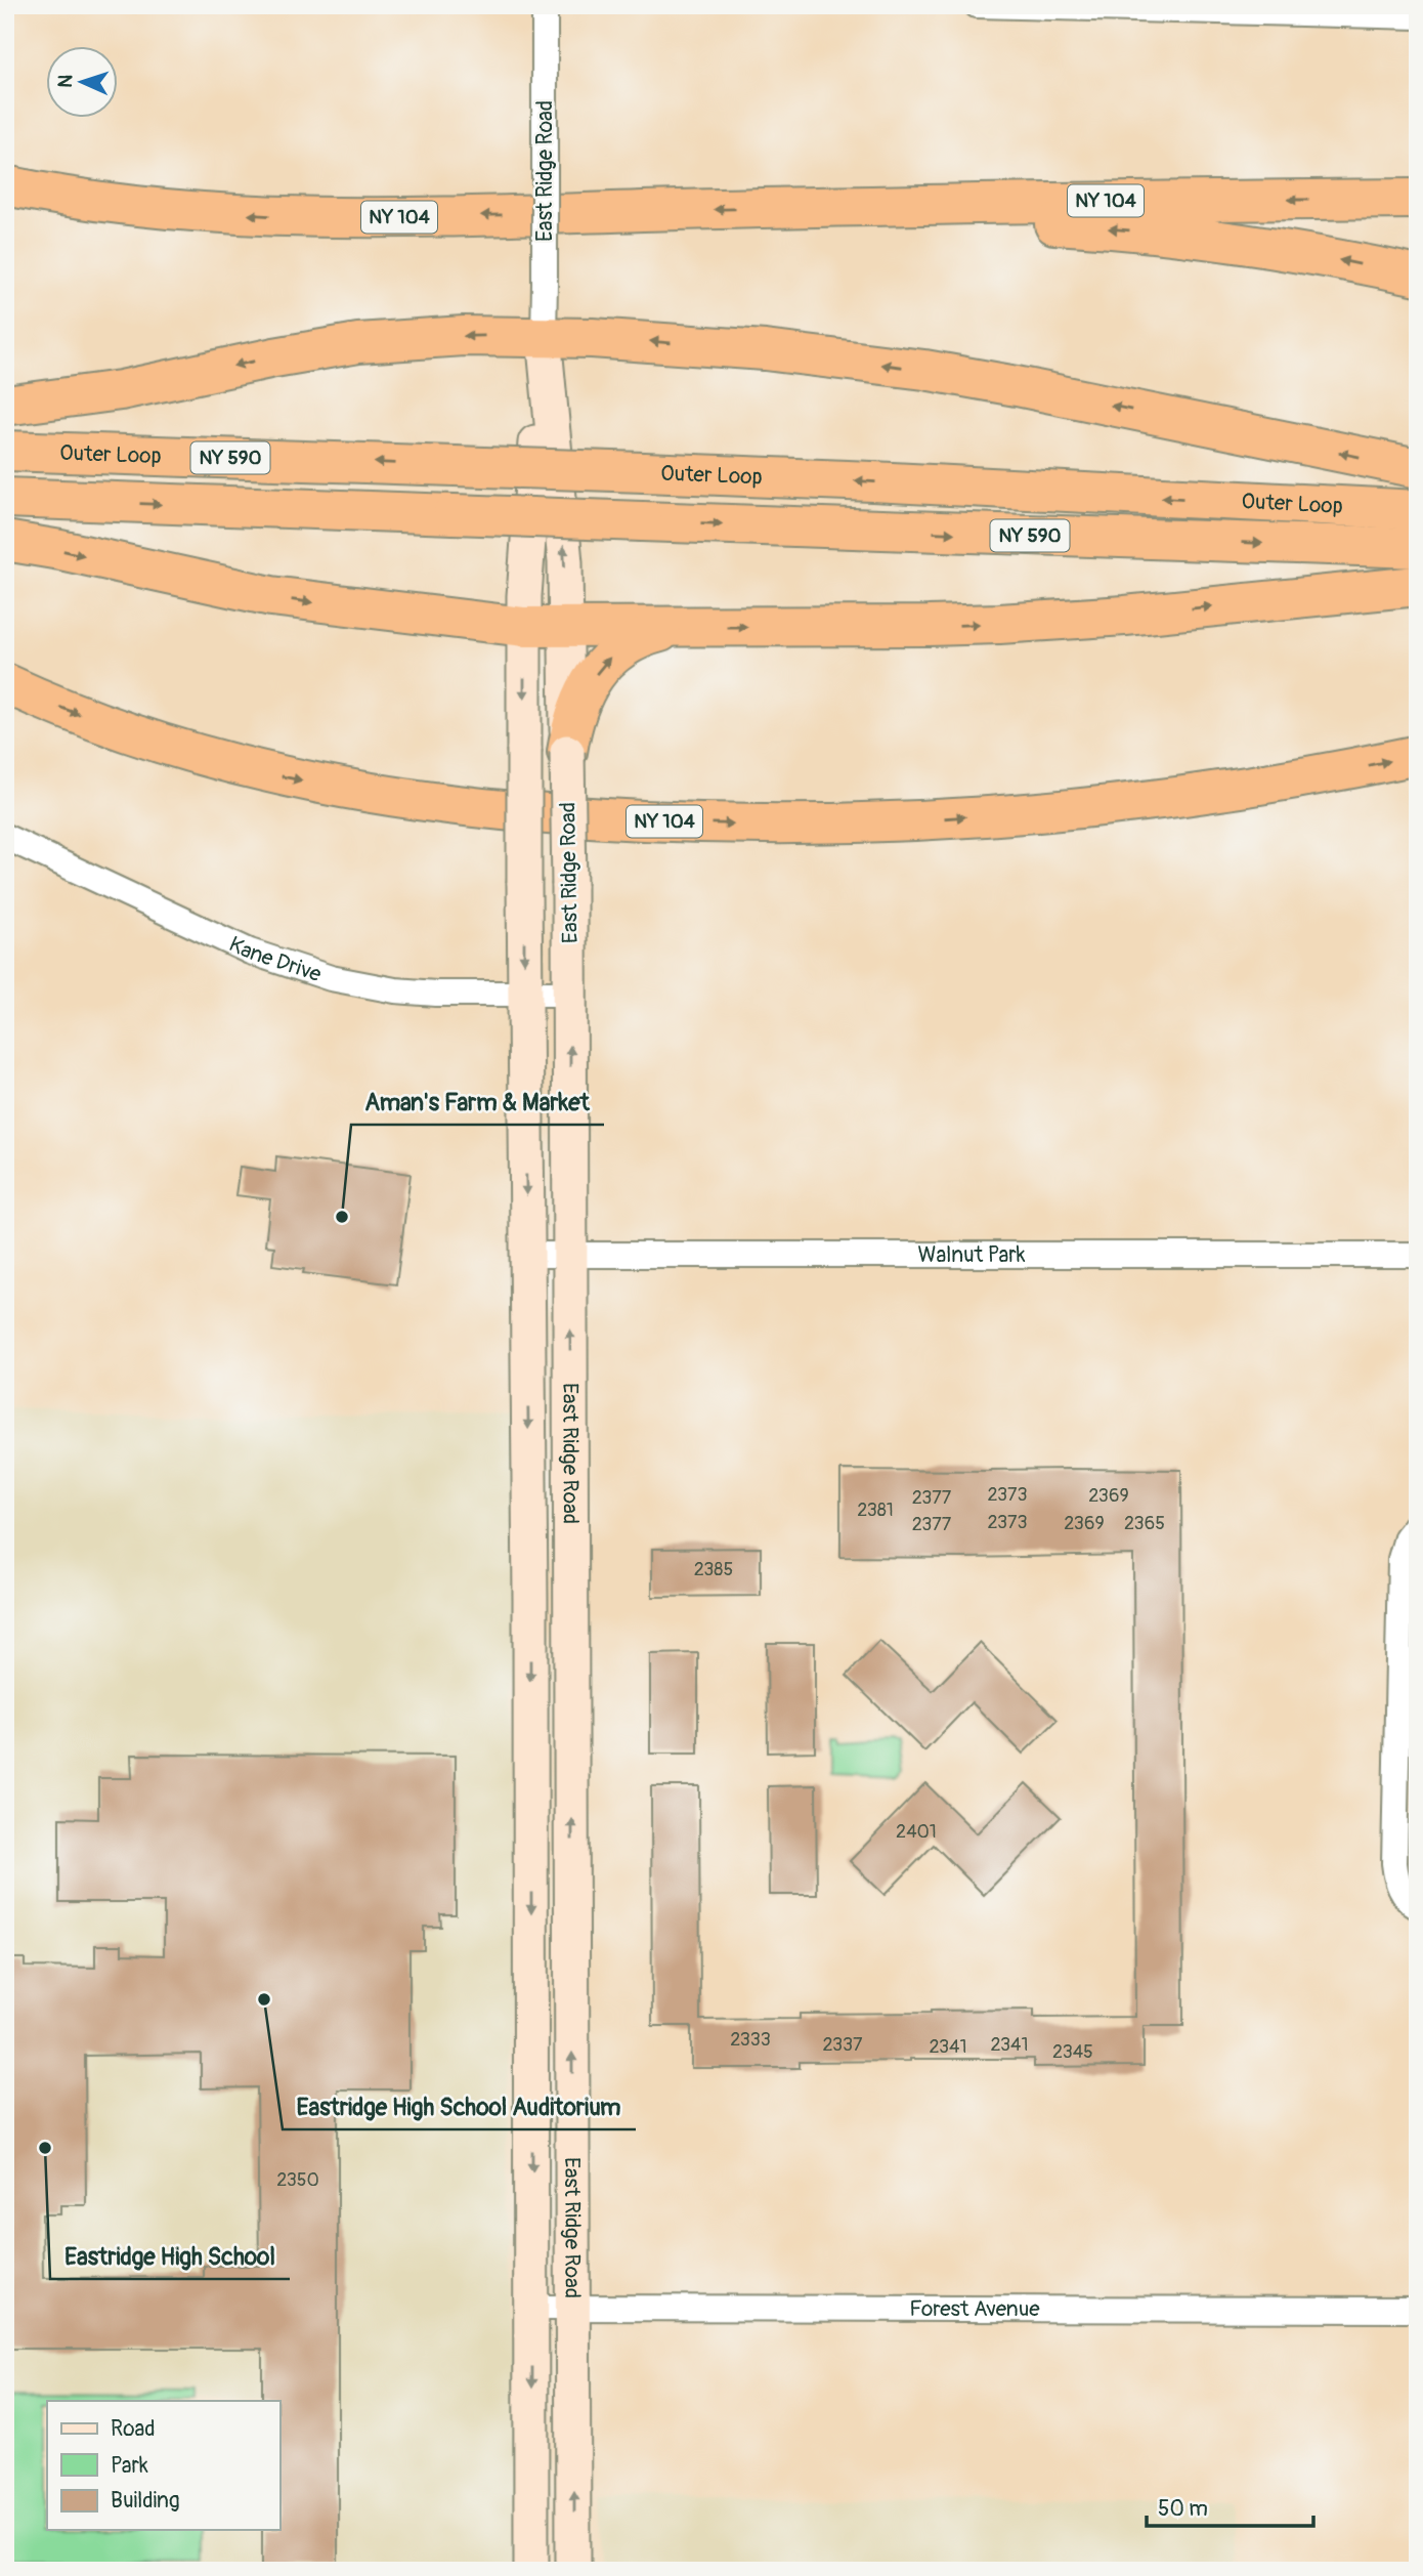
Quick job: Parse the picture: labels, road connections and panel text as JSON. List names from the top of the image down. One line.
{"streets":{"highway":["NY 104","Outer Loop","NY 590"],"main road":["East Ridge Road"],"street":["Kane Drive","Walnut Park","Forest Avenue"]},"crossings":[["East Ridge Road","Kane Drive"],["East Ridge Road","Walnut Park"],["East Ridge Road","Forest Avenue"]],"places":["Aman's Farm & Market","Eastridge High School Auditorium","Eastridge High School"],"house_numbers":["2373","2369","2377","2381","2373","2369","2365","2377","2385","2401","2333","2337","2341","2341","2345","2350"],"legend":["Road","Park","Building"],"scale_bar":"50 m","north":"left"}
